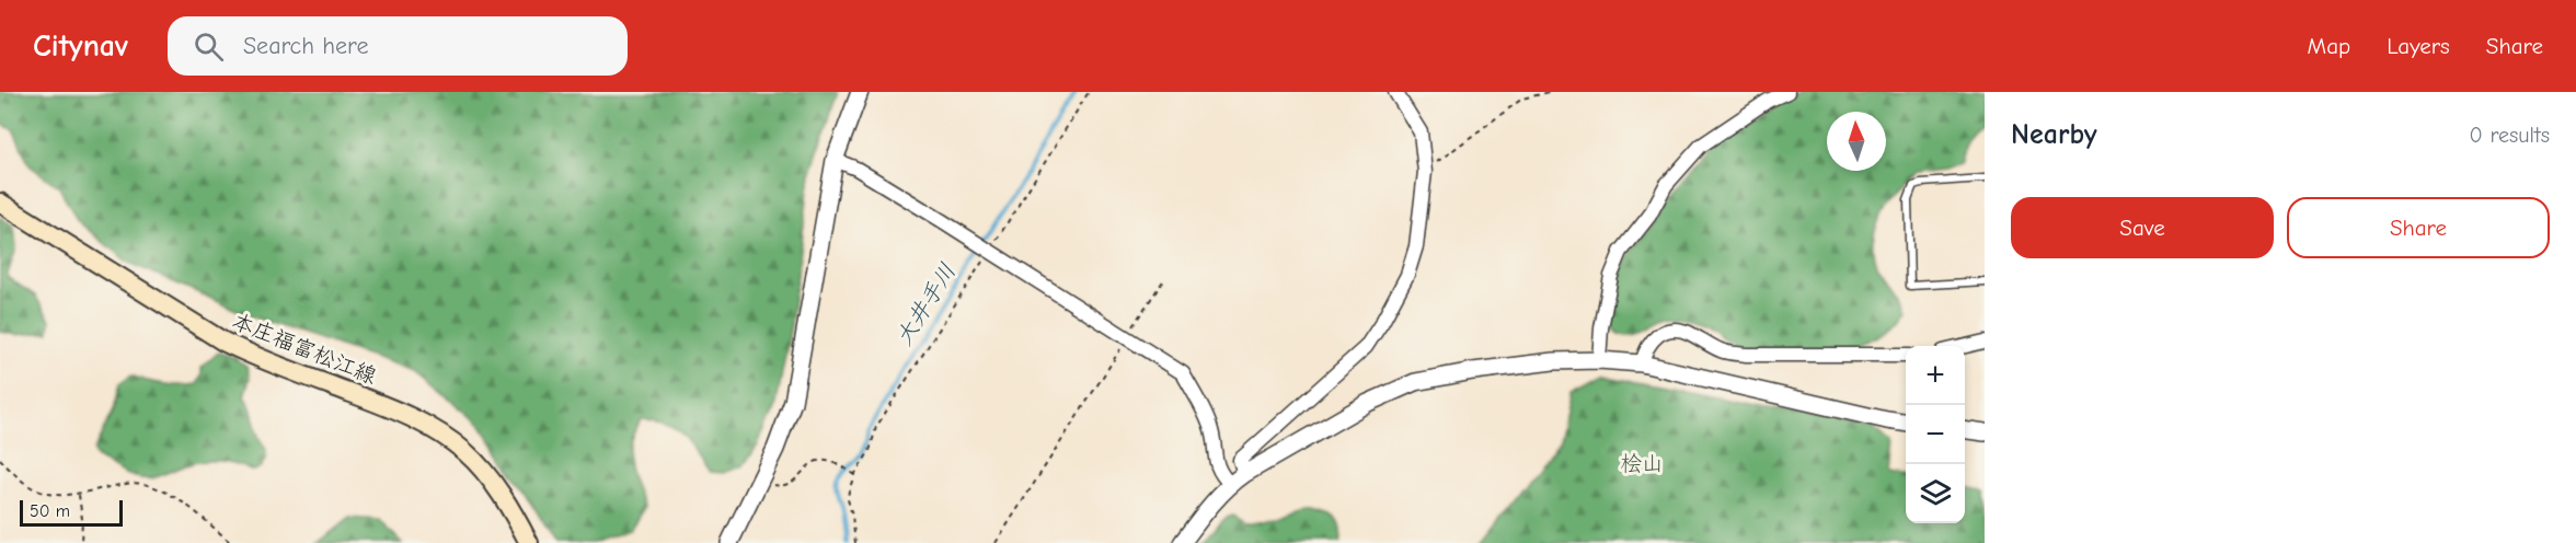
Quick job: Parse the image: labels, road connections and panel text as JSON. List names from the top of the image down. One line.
{"streets":{"main road":["本庄福富松江線"]},"water":["大井手川"],"parks":["桧山"],"scale_bar":"50 m","north":"top","page":{"header":"Citynav","search":"Search here","nav":["Map","Layers","Share"],"heading":["Nearby","0 results"],"buttons":["Save","Share"],"map_buttons":["+","−"],"scale":"50 m"}}
